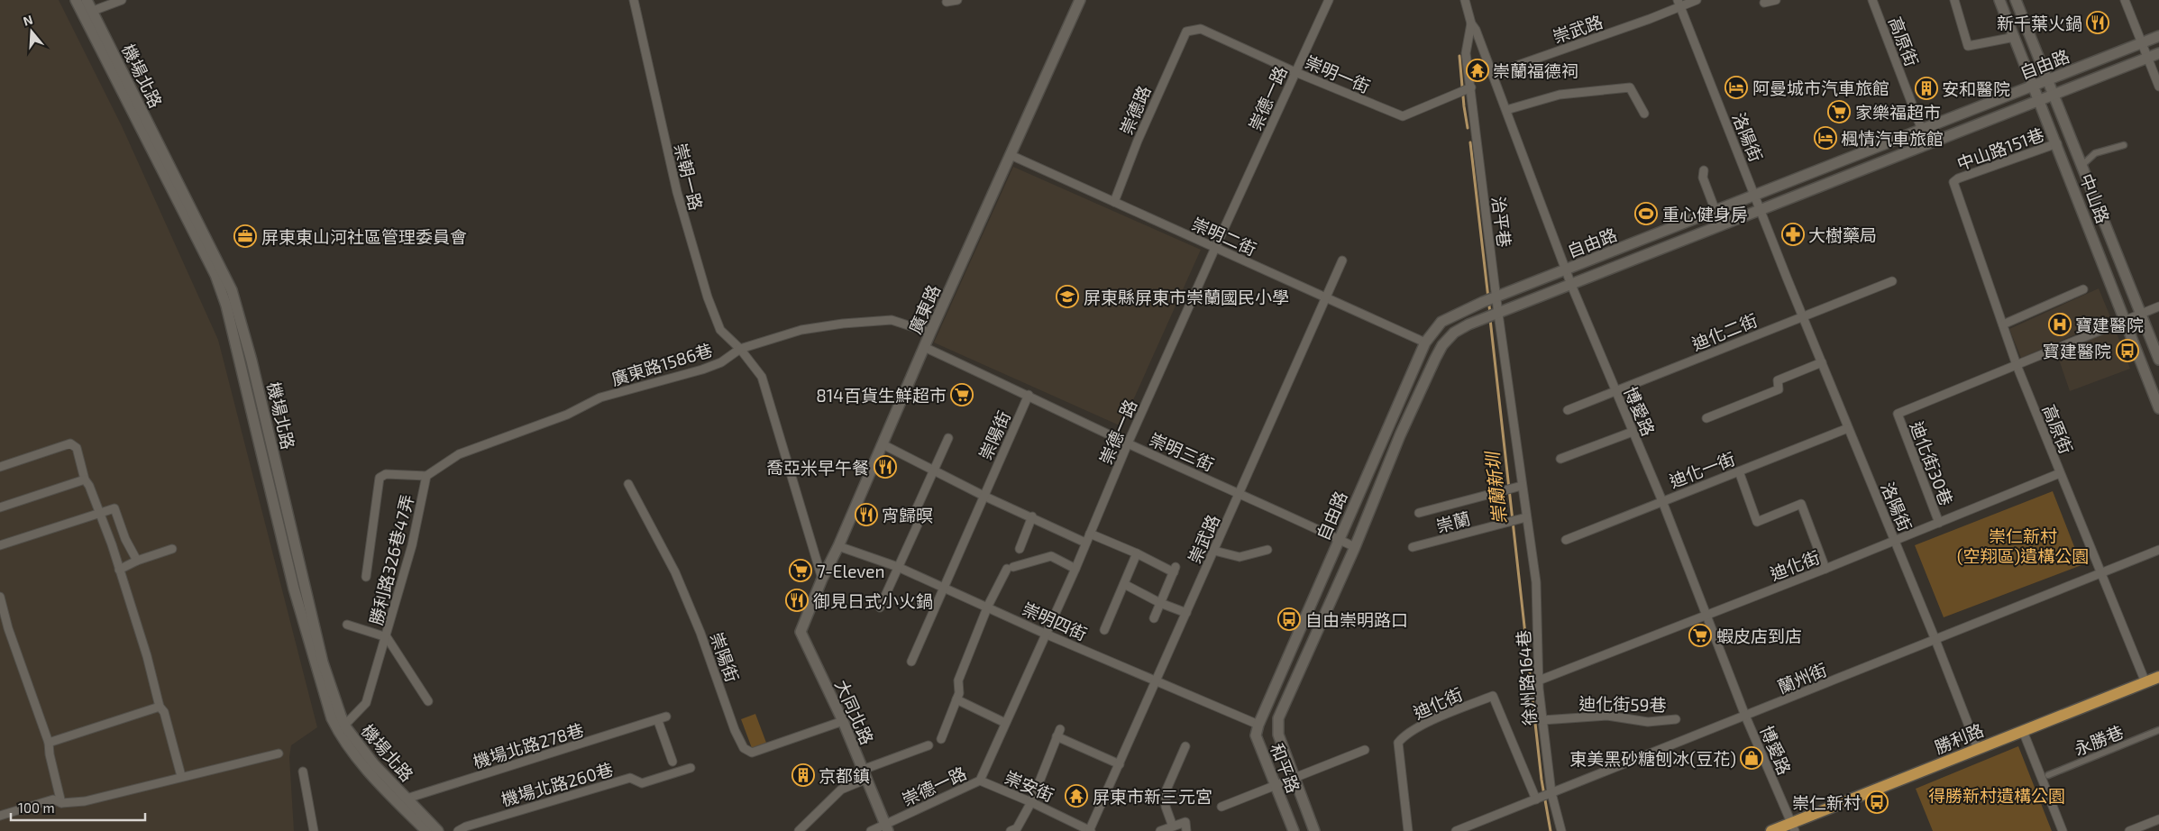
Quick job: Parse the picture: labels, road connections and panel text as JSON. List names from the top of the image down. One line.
{"streets":{"main road":["勝利路"],"street":["崇武路","高原街","自由路","崇明一街","機場北路","崇德一路","崇德路","洛陽街","中山路151巷","崇朝一路","中山路","治平巷","崇明二街","廣東路","迪化二街","廣東路1586巷","博愛路","崇陽街","崇明三街","迪化街30巷","迪化一街","崇蘭","勝利路326巷47弄","迪化街","崇明四街","徐州路164巷","蘭州街","迪化街59巷","大同北路","永勝巷","機場北路278巷","和平路","機場北路260巷","崇安街"]},"crossings":[["崇武路","洛陽街"],["崇武路","崇明二街"],["崇武路","博愛路"],["崇武路","崇明三街"],["崇武路","崇明四街"],["崇武路","崇安街"],["高原街","自由路"],["高原街","中山路151巷"],["高原街","迪化街30巷"],["高原街","迪化街"],["高原街","蘭州街"],["高原街","勝利路"],["自由路","洛陽街"],["自由路","中山路"],["自由路","治平巷"],["自由路","崇明二街"],["自由路","博愛路"],["自由路","崇明三街"],["自由路","崇明四街"],["自由路","和平路"],["崇明一街","崇德一路"],["崇明一街","崇德路"],["崇明一街","治平巷"],["機場北路","勝利路326巷47弄"],["機場北路","機場北路278巷"],["崇德一路","崇明二街"],["崇德一路","崇明三街"],["崇德一路","崇明四街"],["崇德一路","大同北路"],["崇德一路","崇安街"],["崇德路","崇明二街"],["洛陽街","迪化二街"],["洛陽街","迪化一街"],["洛陽街","迪化街"],["洛陽街","蘭州街"],["洛陽街","勝利路"],["中山路151巷","中山路"],["崇朝一路","廣東路1586巷"],["治平巷","博愛路"],["治平巷","崇蘭"],["治平巷","徐州路164巷"],["崇明二街","廣東路"],["廣東路","廣東路1586巷"],["廣東路","崇明三街"],["廣東路","崇明四街"],["廣東路","大同北路"],["迪化二街","博愛路"],["廣東路1586巷","勝利路326巷47弄"],["博愛路","迪化一街"],["博愛路","迪化街"],["博愛路","蘭州街"],["博愛路","勝利路"],["崇陽街","崇明三街"],["崇陽街","崇明四街"],["崇陽街","大同北路"],["迪化街30巷","迪化街"],["崇蘭","徐州路164巷"],["迪化街","徐州路164巷"],["迪化街","蘭州街"],["崇明四街","和平路"],["徐州路164巷","蘭州街"],["徐州路164巷","迪化街59巷"]],"water":["崇蘭新圳"],"parks":["崇仁新村 (空翔區)遺構公園","得勝新村遺構公園"],"places":{"restaurant":["新千葉火鍋","喬亞米早午餐","宵歸暝","御見日式小火鍋"],"temple":["崇蘭福德祠","屏東市新三元宮"],"hotel":["阿曼城市汽車旅館","楓情汽車旅館"],"building":["安和醫院","京都鎮"],"supermarket":["家樂福超市","814百貨生鮮超市","7-Eleven","蝦皮店到店"],"sports":["重心健身房"],"pharmacy":["大樹藥局"],"office":["屏東東山河社區管理委員會"],"school or university":["屏東縣屏東市崇蘭國民小學"],"hospital":["寶建醫院"],"bus stop":["寳建醫院","自由崇明路口","崇仁新村"],"shop":["東美黑砂糖刨冰(豆花)"]},"scale_bar":"100 m","north":"top"}
